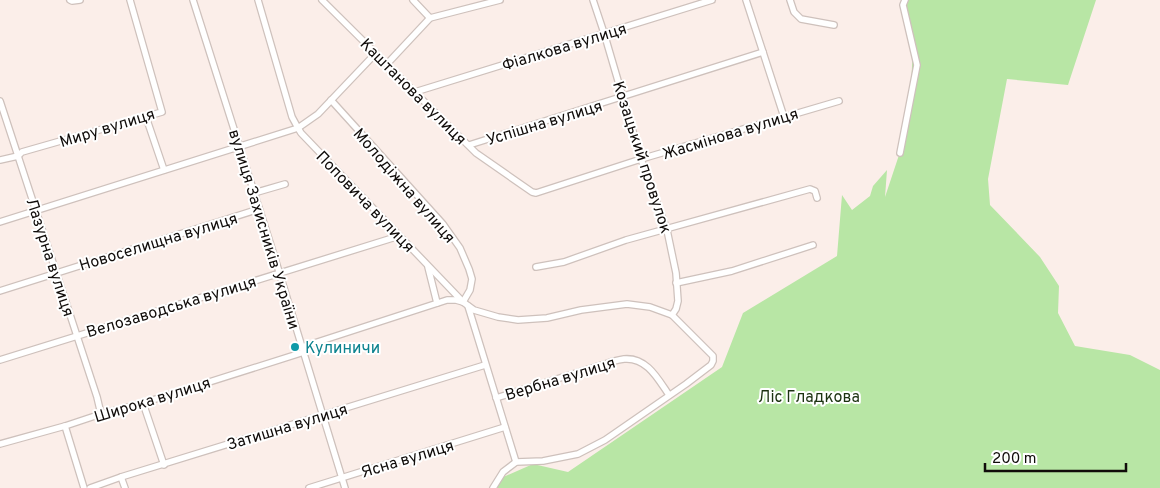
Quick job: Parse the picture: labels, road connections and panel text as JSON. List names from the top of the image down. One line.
{"streets":{"street":["Фіалкова вулиця","Каштанова вулиця","Успішна вулиця","Миру вулиця","Жасмінова вулиця","Козацький провулок","Молодіжна вулиця","Поповича вулиця","вулиця Захисників України","Новоселищна вулиця","Лазурна вулиця","Велозаводська вулиця","Вербна вулиця","Широка вулиця","Затишна вулиця","Ясна вулиця"]},"crossings":[["Фіалкова вулиця","Каштанова вулиця"],["Фіалкова вулиця","Козацький провулок"],["Каштанова вулиця","Успішна вулиця"],["Каштанова вулиця","Жасмінова вулиця"],["Успішна вулиця","Козацький провулок"],["Миру вулиця","Лазурна вулиця"],["Жасмінова вулиця","Козацький провулок"],["Козацький провулок","Поповича вулиця"],["Молодіжна вулиця","Поповича вулиця"],["Молодіжна вулиця","Широка вулиця"],["Поповича вулиця","Велозаводська вулиця"],["Поповича вулиця","Вербна вулиця"],["Поповича вулиця","Широка вулиця"],["вулиця Захисників України","Новоселищна вулиця"],["вулиця Захисників України","Велозаводська вулиця"],["вулиця Захисників України","Широка вулиця"],["вулиця Захисників України","Затишна вулиця"],["вулиця Захисників України","Ясна вулиця"],["Новоселищна вулиця","Лазурна вулиця"],["Лазурна вулиця","Велозаводська вулиця"],["Лазурна вулиця","Широка вулиця"]],"parks":["Ліс Гладкова"],"places":["Кулиничи"],"scale_bar":"200 m"}
